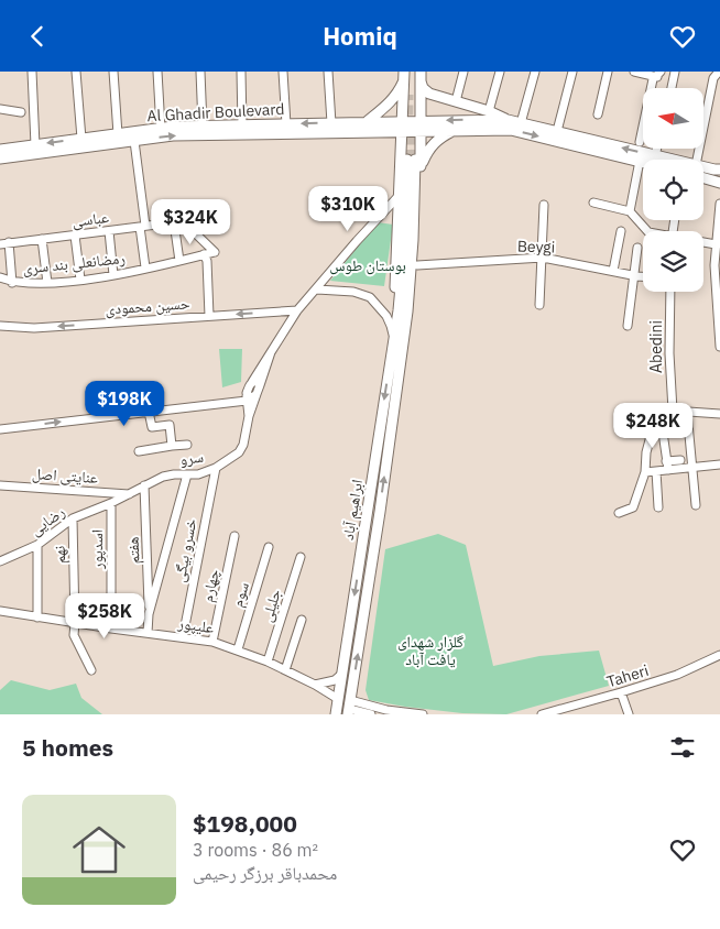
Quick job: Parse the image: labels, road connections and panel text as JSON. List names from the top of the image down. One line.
{"streets":{"main road":["Al Ghadir Boulevard","ابراهیم آباد"],"street":["عباسی","Beygi","رمضانعلی بند سری","حسین محمودی","Abedini","سرو","عنایتی اصل","رضایی","اسدپور","هفتم","خسرو بیگی","نهم","چهارم","سوم","جلیلی","علیپور","Taheri"]},"crossings":[["Al Ghadir Boulevard","ابراهیم آباد"],["عباسی","رمضانعلی بند سری"],["Beygi","ابراهیم آباد"],["سرو","عنایتی اصل"],["سرو","رضایی"],["سرو","اسدپور"],["سرو","هفتم"],["سرو","خسرو بیگی"],["ابراهیم آباد","علیپور"],["رضایی","اسدپور"],["رضایی","نهم"],["اسدپور","علیپور"],["خسرو بیگی","علیپور"],["نهم","علیپور"],["چهارم","علیپور"],["سوم","علیپور"],["جلیلی","علیپور"]],"one_way":["حسین محمودی"],"parks":["بوستان طوس","گلزار شهدای یافت آباد"],"north":"left","page":{"header":"Homiq","price":["$310K","$324K","$198K","$248K","$258K"],"heading":"5 homes","list":[{"name":"$198,000","note":"3 rooms · 86 m² · محمدباقر برزگر رحیمی"}]}}
